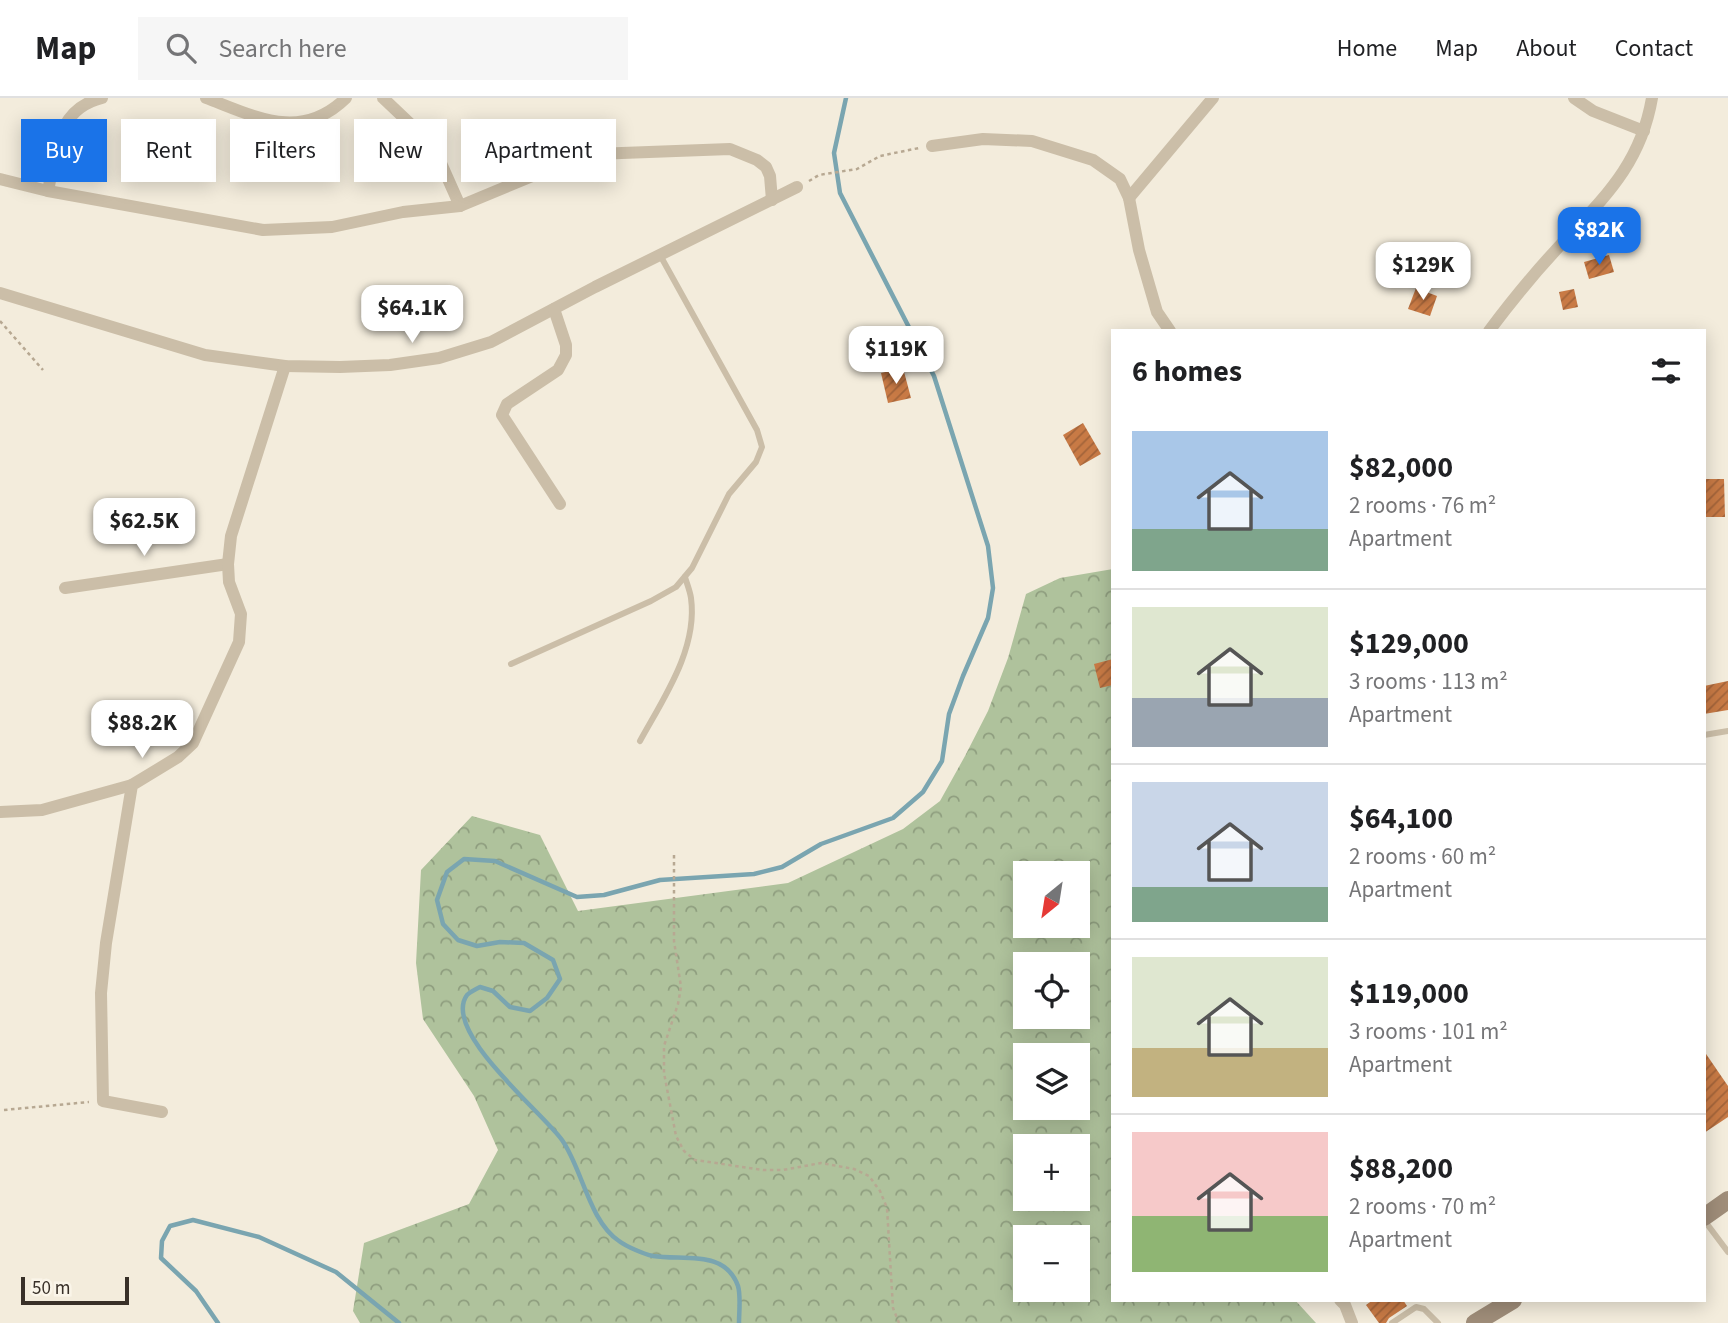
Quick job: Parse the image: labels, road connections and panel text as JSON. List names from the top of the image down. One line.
{"scale_bar":"50 m","north":"bottom left","page":{"header":"Map","search":"Search here","nav":["Home","Map","About","Contact"],"chip":["Buy","Rent","Filters","New","Apartment"],"price":["$82K","$129K","$64.1K","$119K","$62.5K","$88.2K"],"heading":"6 homes","list":[{"name":"$82,000","note":"2 rooms · 76 m² · Apartment"},{"name":"$129,000","note":"3 rooms · 113 m² · Apartment"},{"name":"$64,100","note":"2 rooms · 60 m² · Apartment"},{"name":"$119,000","note":"3 rooms · 101 m² · Apartment"},{"name":"$88,200","note":"2 rooms · 70 m² · Apartment"}],"map_buttons":["+","−"],"scale":"50 m"}}
